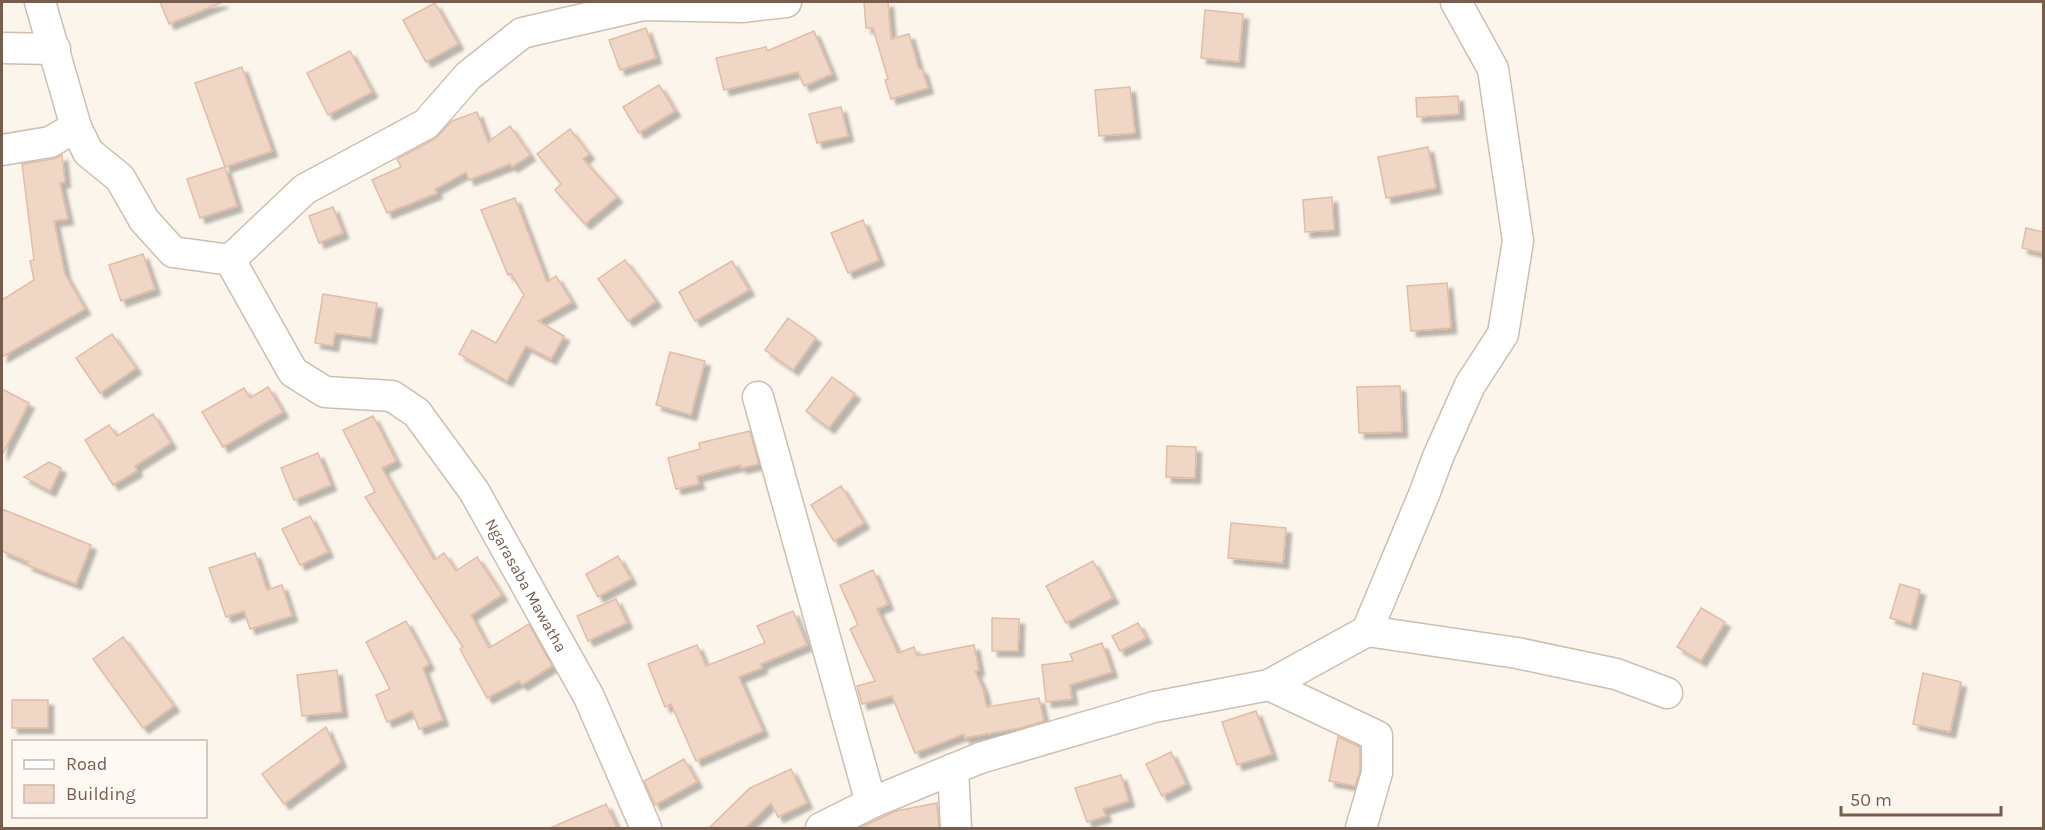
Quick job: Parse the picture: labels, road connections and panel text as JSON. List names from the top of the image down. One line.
{"streets":{"street":["Ngarasaba Mawatha"]},"legend":["Road","Building"],"scale_bar":"50 m"}
